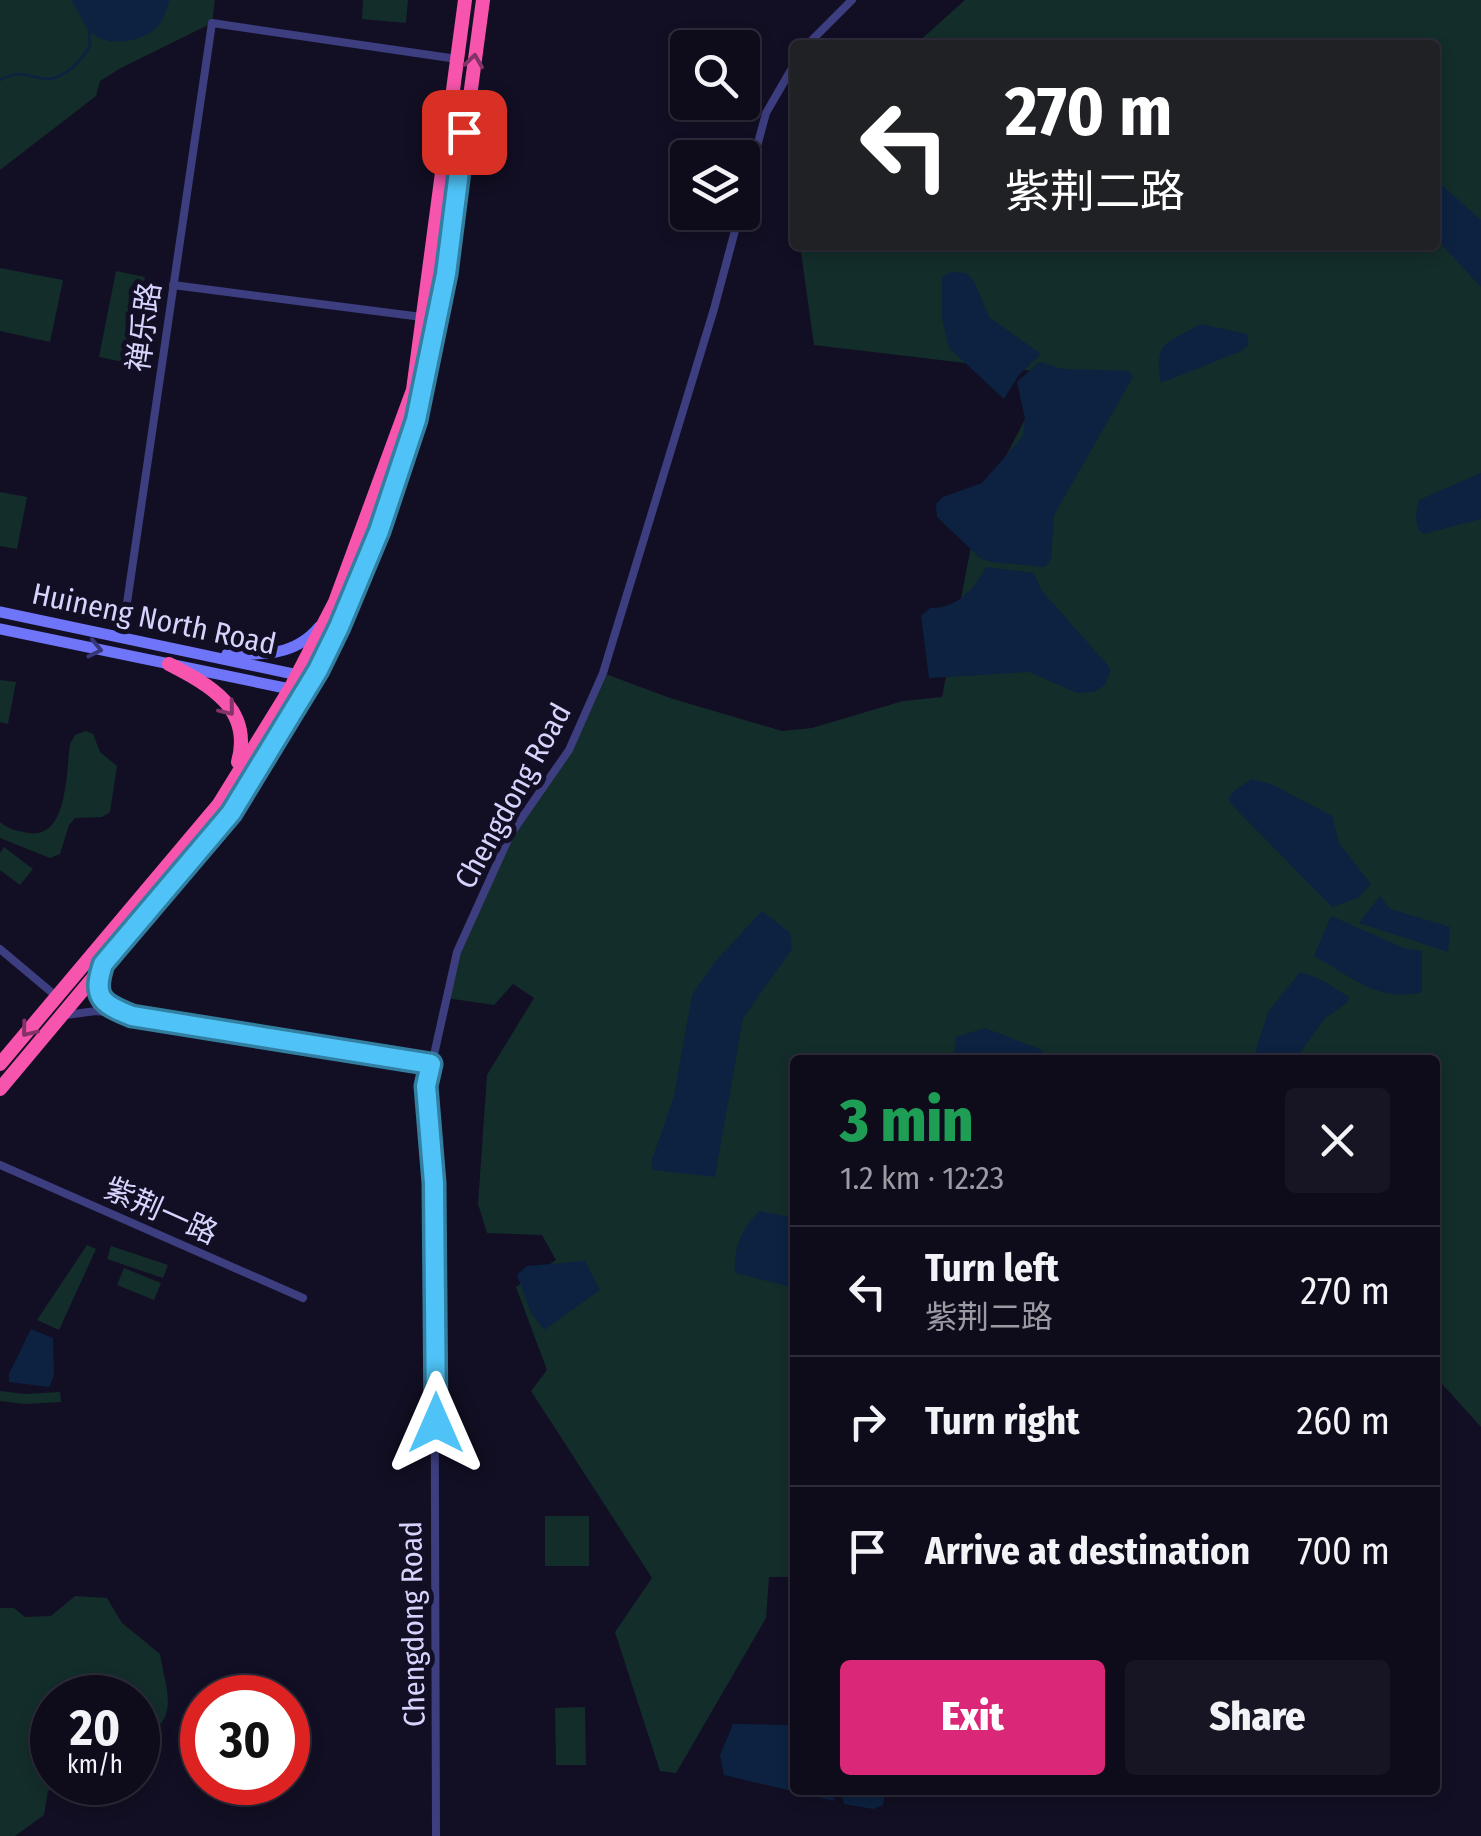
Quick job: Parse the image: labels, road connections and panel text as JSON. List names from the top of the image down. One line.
{"streets":{"street":["禅乐路","Huineng North Road","Chengdong Road","紫荆一路"]},"crossings":[["禅乐路","Huineng North Road"]],"page":{"turn":["270 m","紫荆二路"],"heading":["3 min","1.2 km · 12:23"],"list":[{"name":"Turn left","note":"紫荆二路","value":"270 m"},{"name":"Turn right","value":"260 m"},{"name":"Arrive at destination","value":"700 m"}],"buttons":["Exit","Share"],"speed":"20 km/h","limit":"30"}}
